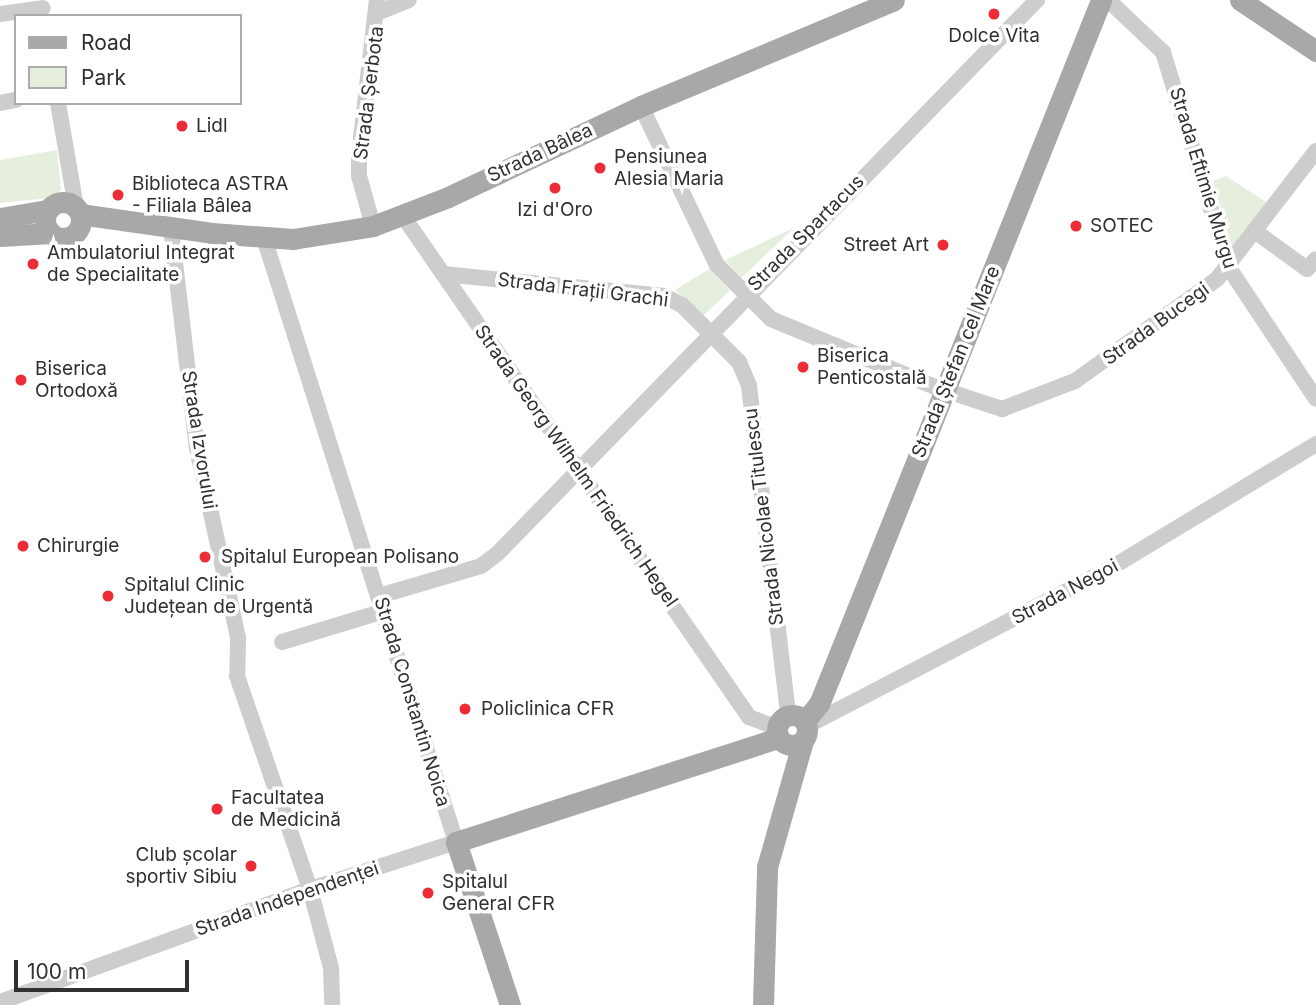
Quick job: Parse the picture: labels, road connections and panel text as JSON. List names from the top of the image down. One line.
{"streets":{"main road":["Strada Bâlea","Strada Ștefan cel Mare","Strada Constantin Noica"],"street":["Strada Șerbota","Strada Eftimie Murgu","Strada Spartacus","Strada Frații Grachi","Strada Bucegi","Strada Izvorului","Strada Georg Wilhelm Friedrich Hegel","Strada Nicolae Titulescu","Strada Negoi","Strada Independenței"]},"crossings":[["Strada Șerbota","Strada Bâlea"],["Strada Bâlea","Strada Izvorului"],["Strada Bâlea","Strada Georg Wilhelm Friedrich Hegel"],["Strada Bâlea","Strada Constantin Noica"],["Strada Eftimie Murgu","Strada Bucegi"],["Strada Spartacus","Strada Frații Grachi"],["Strada Spartacus","Strada Georg Wilhelm Friedrich Hegel"],["Strada Spartacus","Strada Nicolae Titulescu"],["Strada Spartacus","Strada Constantin Noica"],["Strada Frații Grachi","Strada Georg Wilhelm Friedrich Hegel"],["Strada Frații Grachi","Strada Nicolae Titulescu"],["Strada Bucegi","Strada Ștefan cel Mare"],["Strada Ștefan cel Mare","Strada Nicolae Titulescu"],["Strada Ștefan cel Mare","Strada Negoi"],["Strada Izvorului","Strada Independenței"],["Strada Nicolae Titulescu","Strada Negoi"],["Strada Constantin Noica","Strada Independenței"]],"places":["Dolce Vita","Lidl","Pensiunea Alesia Maria","Izi d'Oro","Biblioteca ASTRA - Filiala Bâlea","SOTEC","Street Art","Ambulatoriul Integrat de Specialitate","Biserica Penticostală","Biserica Ortodoxă","Chirurgie","Spitalul European Polisano","Spitalul Clinic Județean de Urgentă","Policlinica CFR","Facultatea de Medicină","Club școlar sportiv Sibiu","Spitalul General CFR"],"legend":["Road","Park"],"scale_bar":"100 m"}
